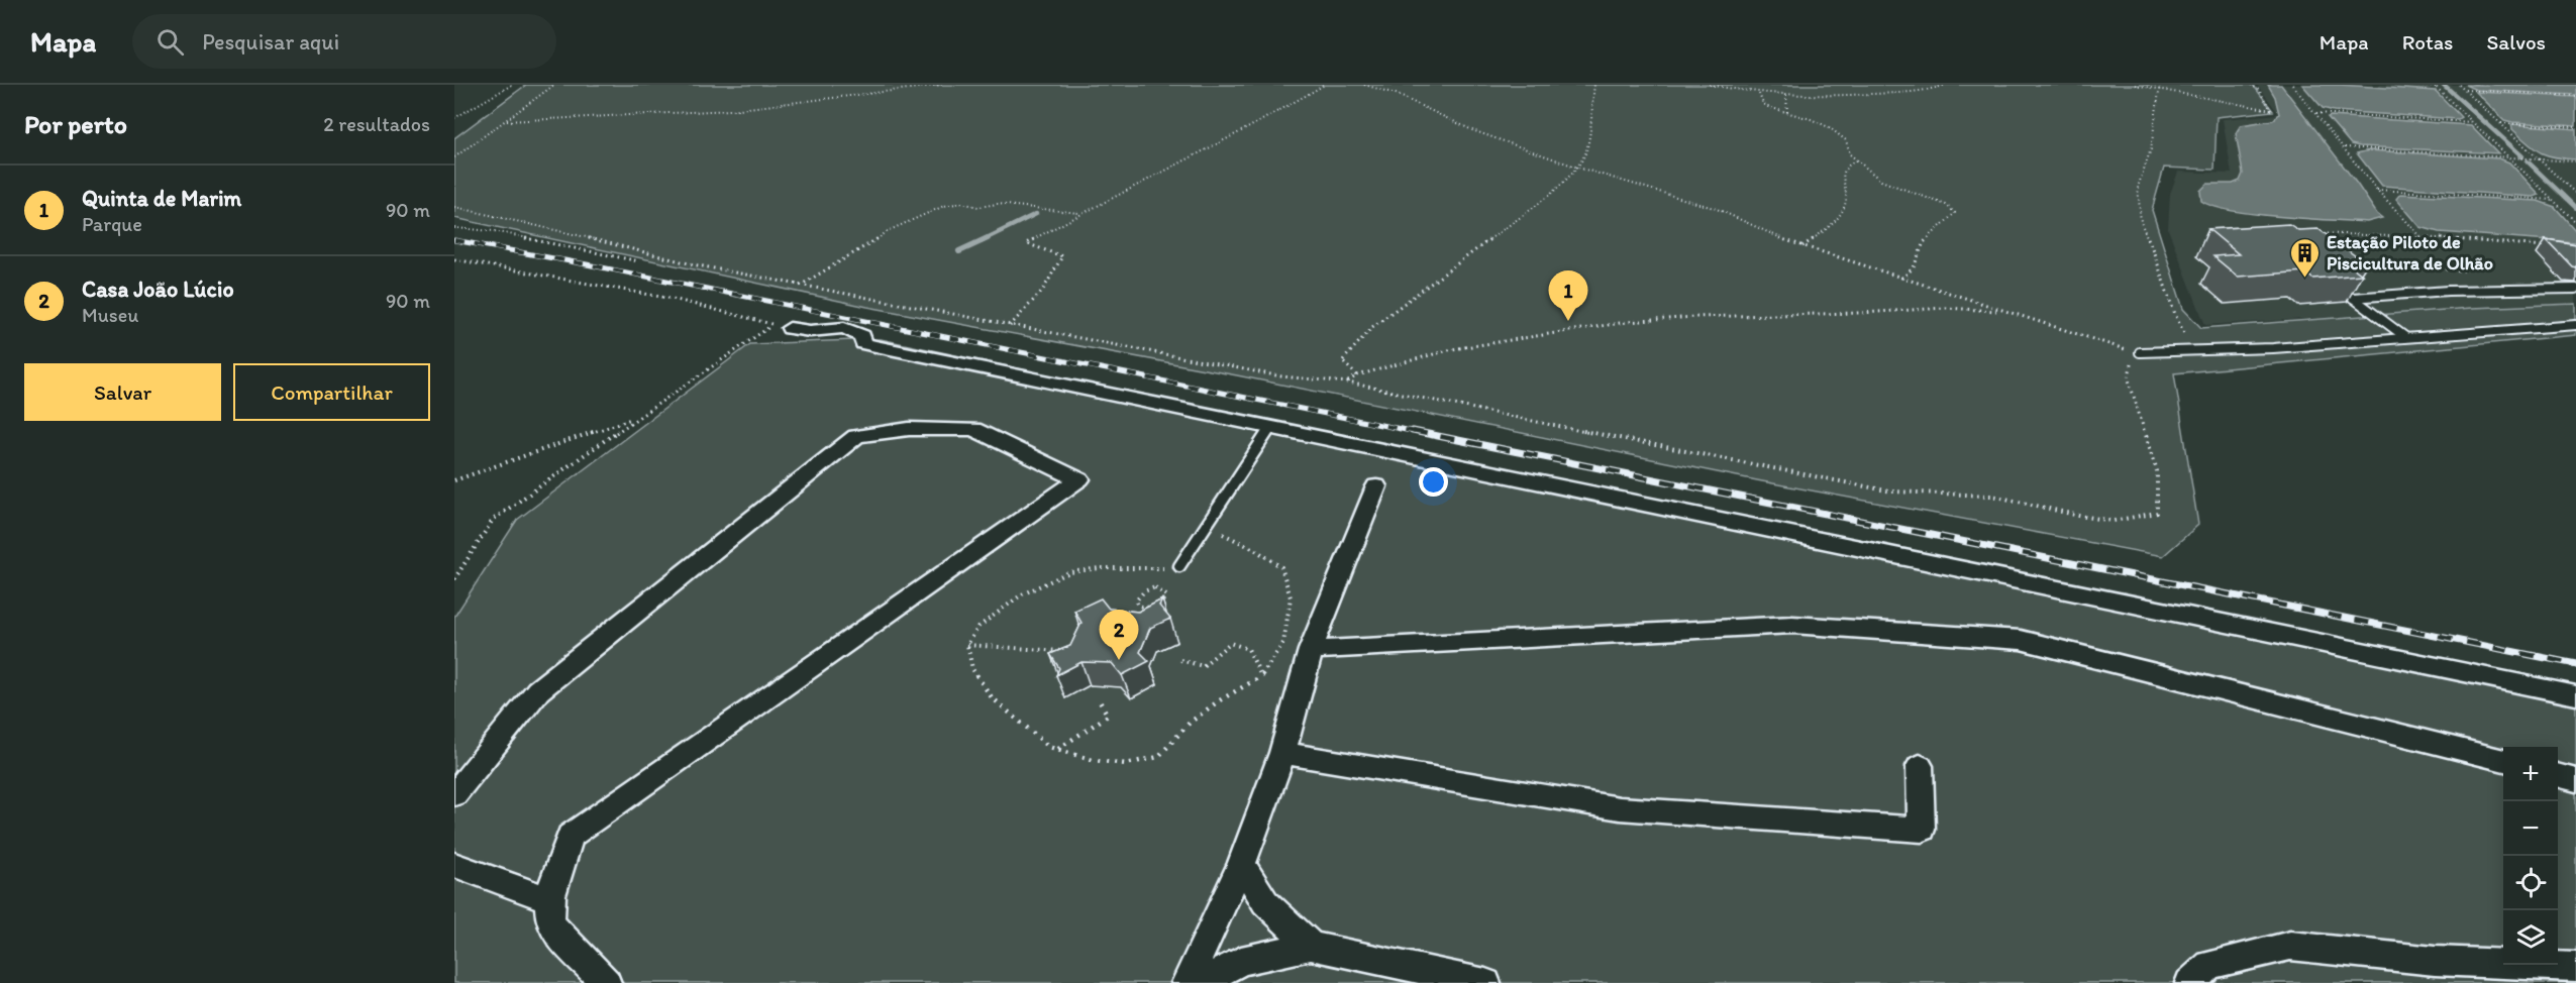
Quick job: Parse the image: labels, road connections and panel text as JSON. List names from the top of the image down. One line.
{"places":{"building":["Estação Piloto de Piscicultura de Olhão"]},"page":{"header":"Mapa","search":"Pesquisar aqui","nav":["Mapa","Rotas","Salvos"],"heading":["Por perto","2 resultados"],"list":[{"mark":"1","name":"Quinta de Marim","note":"Parque","value":"90 m"},{"mark":"2","name":"Casa João Lúcio","note":"Museu","value":"90 m"}],"pins":["1","2"],"buttons":["Salvar","Compartilhar"],"map_buttons":["+","−"]}}
